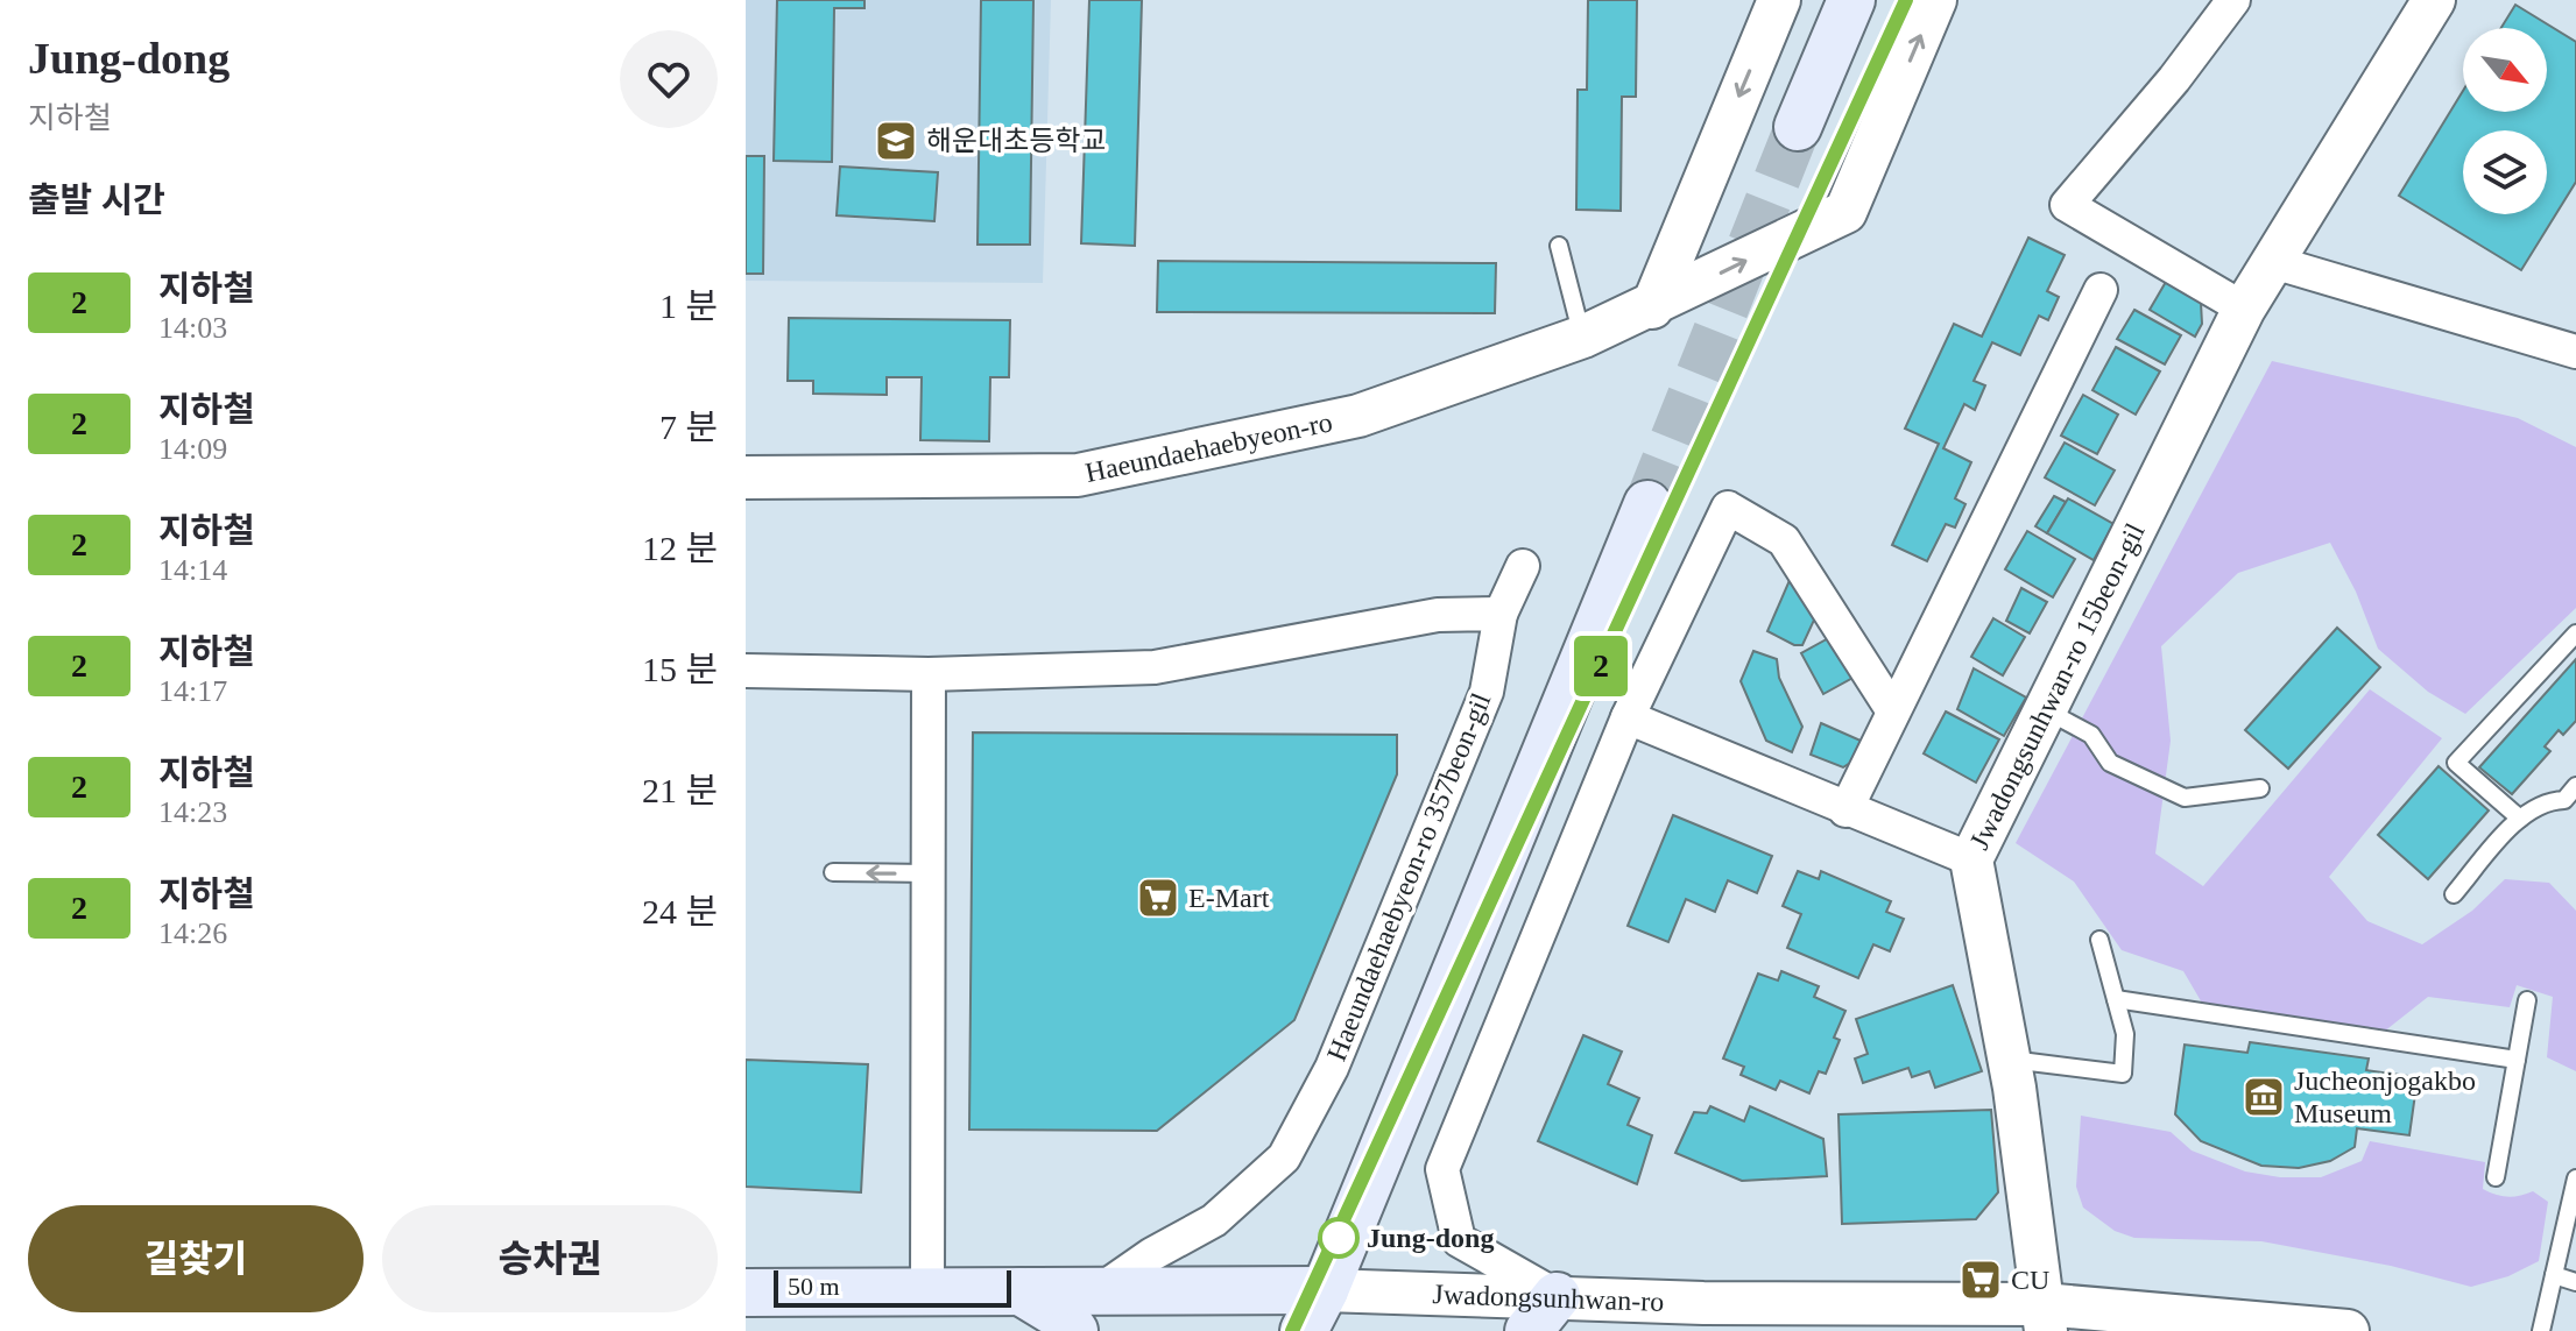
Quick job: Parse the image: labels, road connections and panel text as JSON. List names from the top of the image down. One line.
{"streets":{"main road":["Jwadongsunhwan-ro"],"street":["Haeundaehaebyeon-ro","Jwadongsunhwan-ro 15beon-gil","Haeundaehaebyeon-ro 357beon-gil"]},"crossings":[["Jwadongsunhwan-ro 15beon-gil","Jwadongsunhwan-ro"],["Haeundaehaebyeon-ro 357beon-gil","Jwadongsunhwan-ro"]],"places":{"school or university":["해운대초등학교"],"supermarket":["E-Mart","CU"],"museum":["Jucheonjogakbo Museum"],"other":["Jung-dong"]},"lines":["metro line 2"],"scale_bar":"50 m","north":"bottom right","page":{"heading":[["Jung-dong","지하철"],"출발 시간"],"on_map":"2","list":[{"mark":"2","name":"지하철","note":"14:03","value":"1 분"},{"mark":"2","name":"지하철","note":"14:09","value":"7 분"},{"mark":"2","name":"지하철","note":"14:14","value":"12 분"},{"mark":"2","name":"지하철","note":"14:17","value":"15 분"},{"mark":"2","name":"지하철","note":"14:23","value":"21 분"},{"mark":"2","name":"지하철","note":"14:26","value":"24 분"}],"buttons":["길찾기","승차권"],"scale":"50 m"}}
